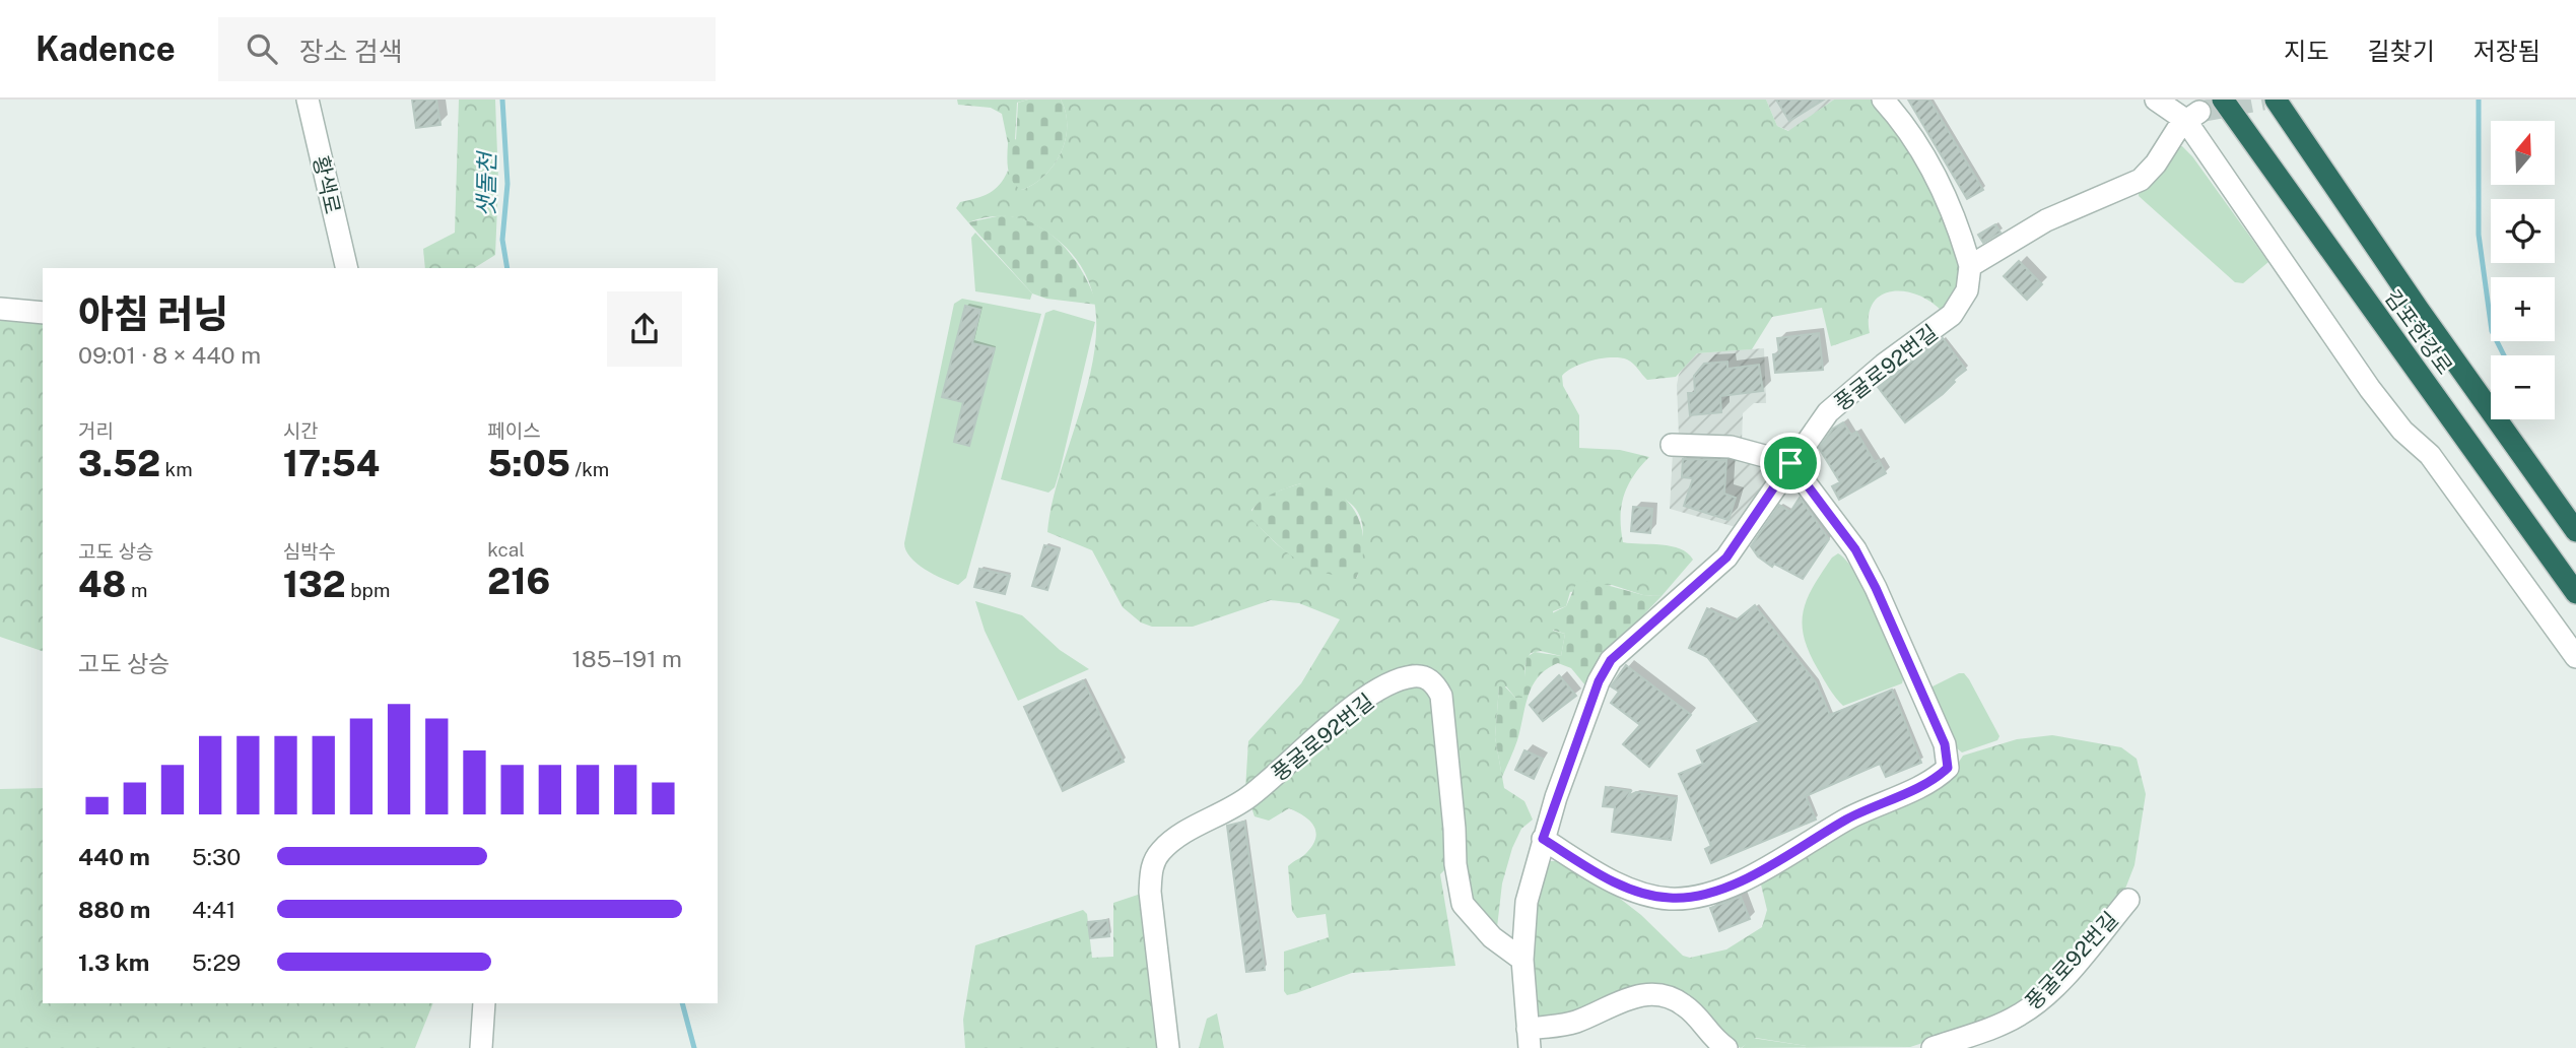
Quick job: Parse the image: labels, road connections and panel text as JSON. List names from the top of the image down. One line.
{"streets":{"highway":["김포한강로"],"street":["황색로","풍굴로92번길"]},"water":["샛돌천"],"north":"top","page":{"header":"Kadence","search":"장소 검색","nav":["지도","길찾기","저장됨"],"map_buttons":["+","−"],"heading":["아침 러닝","09:01 · 8 × 440 m"],"stats":[["거리","3.52 km"],["시간","17:54"],["페이스","5:05 /km"],["고도 상승","48 m"],["심박수","132 bpm"],["kcal","216"]],"chart":["고도 상승","185–191 m"],"list":[{"name":"440 m","note":"5:30"},{"name":"880 m","note":"4:41"},{"name":"1.3 km","note":"5:29"}]}}
